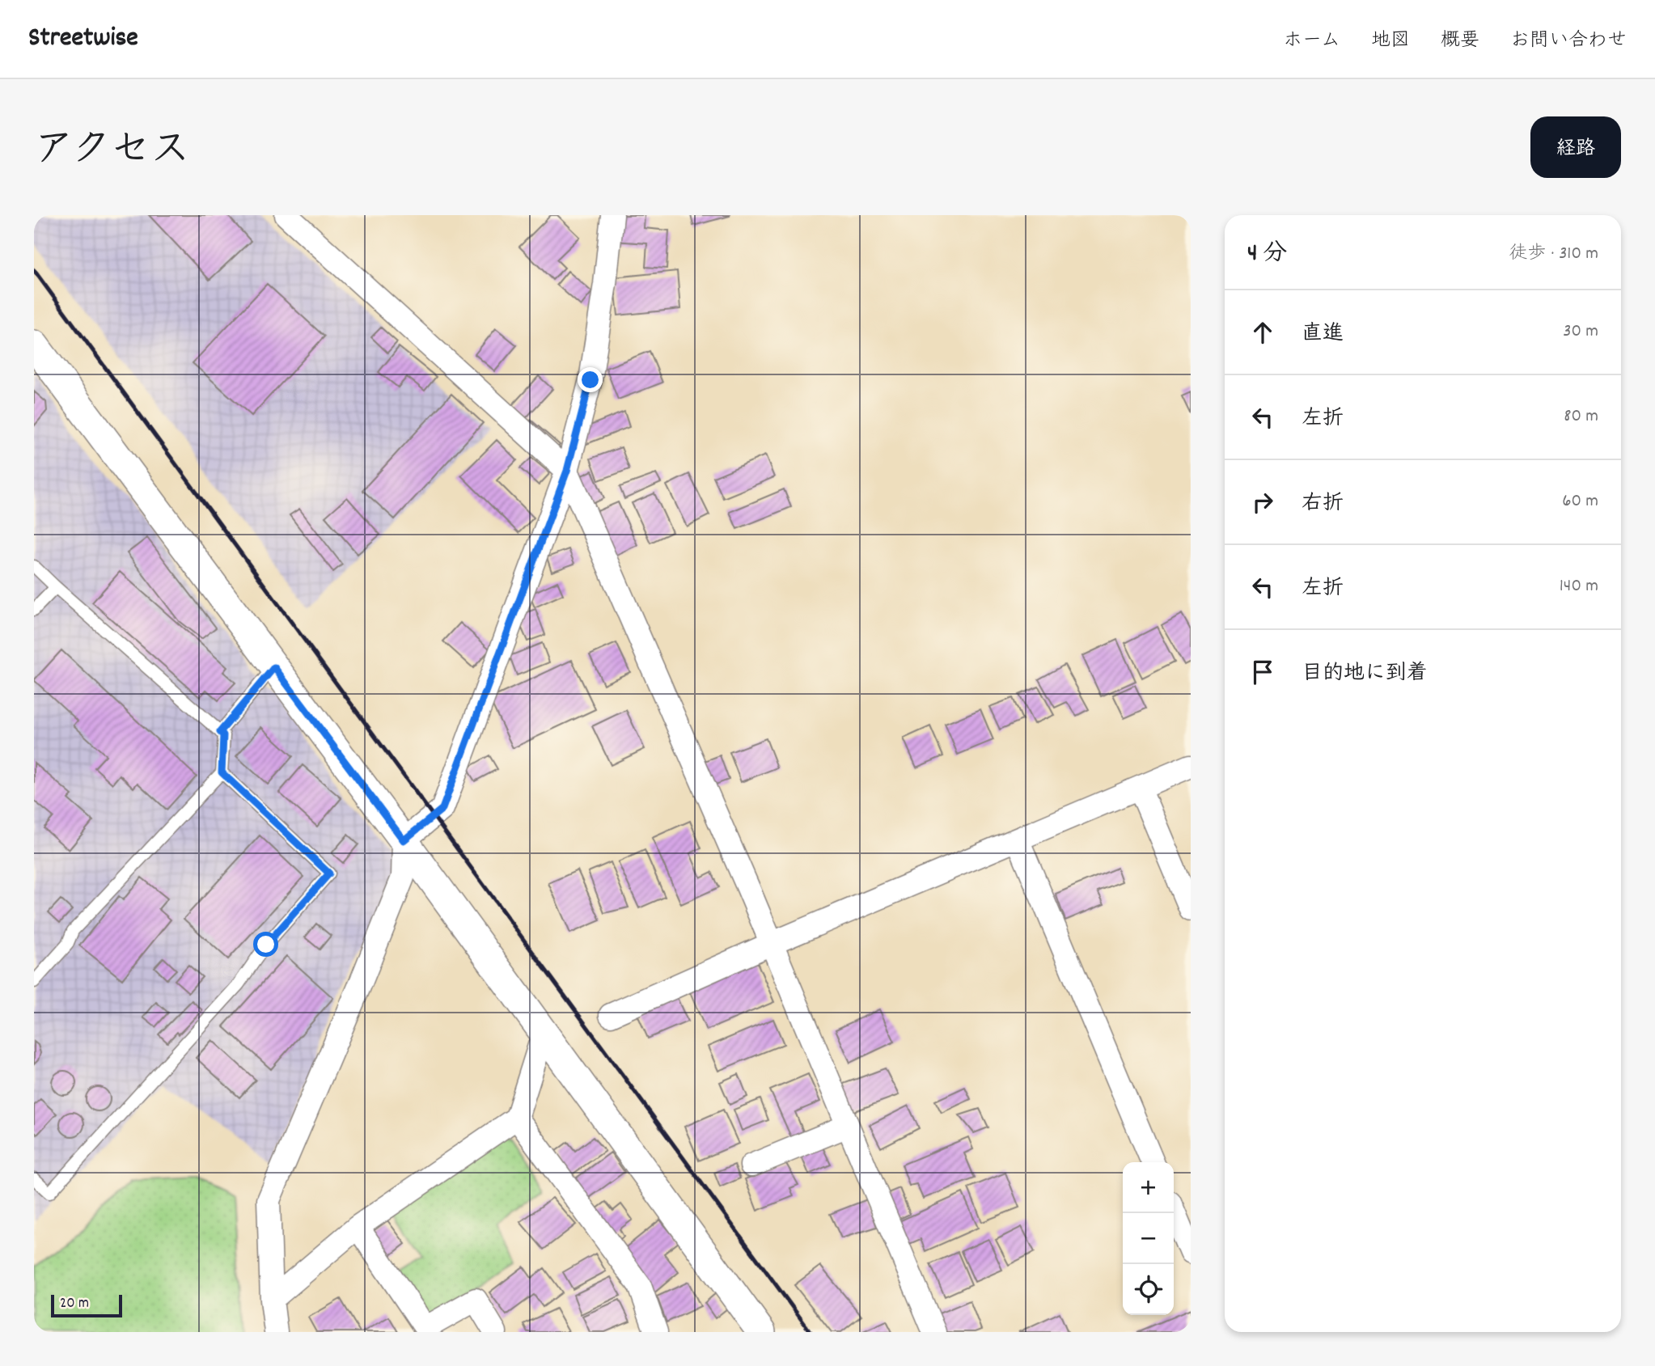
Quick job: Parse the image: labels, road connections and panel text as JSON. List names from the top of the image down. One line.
{"scale_bar":"20 m","page":{"header":"Streetwise","nav":["ホーム","地図","概要","お問い合わせ"],"title":"アクセス","buttons":"経路","heading":["4 分","徒歩 · 310 m"],"list":[["直進","30 m"],["左折","80 m"],["右折","60 m"],["左折","140 m"],"目的地に到着"],"map_buttons":["+","−"],"scale":"20 m"}}
